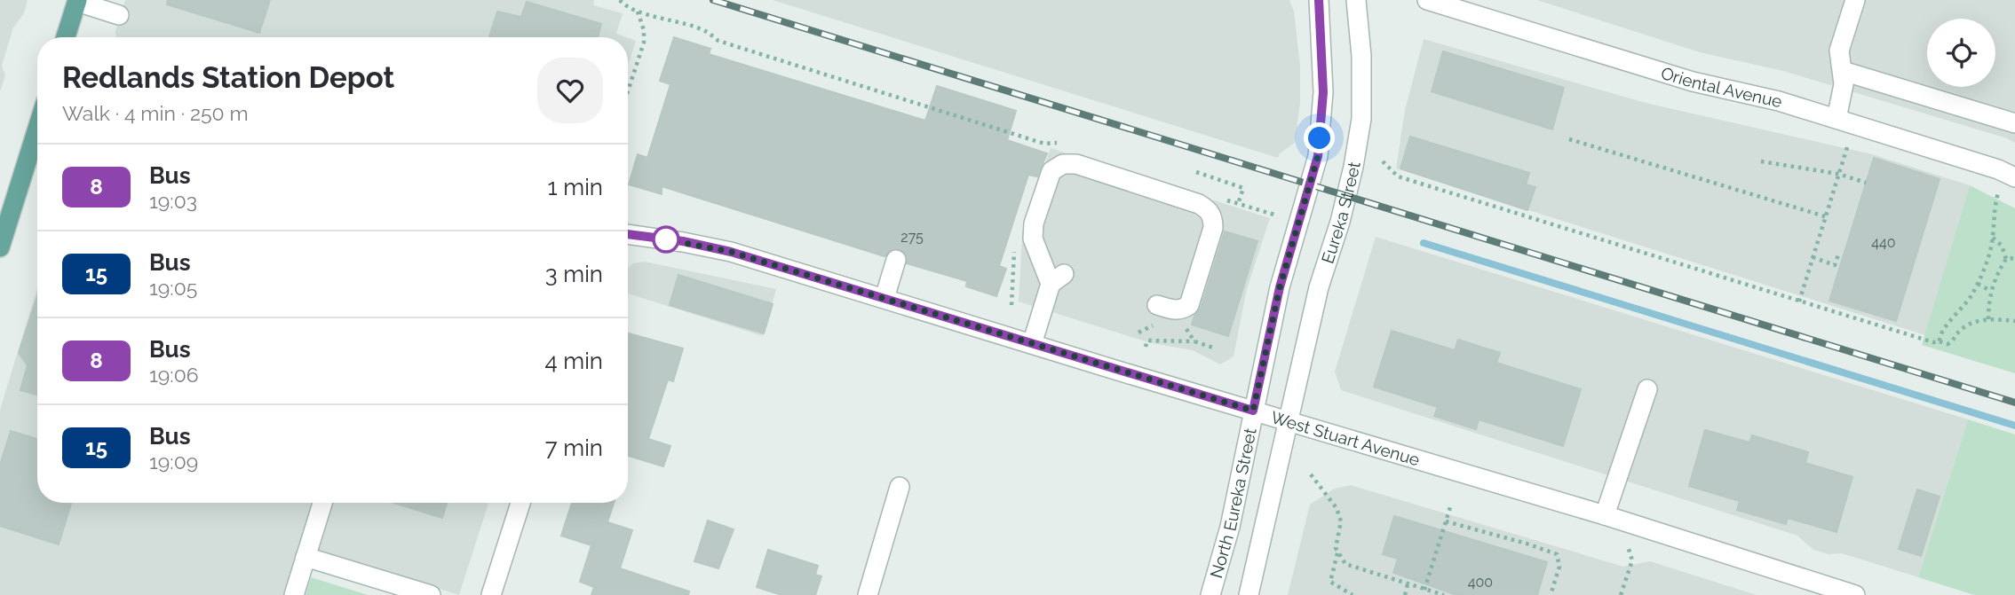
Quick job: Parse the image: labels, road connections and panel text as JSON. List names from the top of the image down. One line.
{"streets":{"street":["Oriental Avenue","Eureka Street","West Stuart Avenue","North Eureka Street"]},"crossings":[["Eureka Street","West Stuart Avenue"],["Eureka Street","North Eureka Street"],["West Stuart Avenue","North Eureka Street"]],"lines":["bus line 8"],"house_numbers":["275","440","400"],"page":{"heading":["Redlands Station Depot","Walk · 4 min · 250 m"],"list":[{"mark":"8","name":"Bus","note":"19:03","value":"1 min"},{"mark":"15","name":"Bus","note":"19:05","value":"3 min"},{"mark":"8","name":"Bus","note":"19:06","value":"4 min"},{"mark":"15","name":"Bus","note":"19:09","value":"7 min"}]}}
